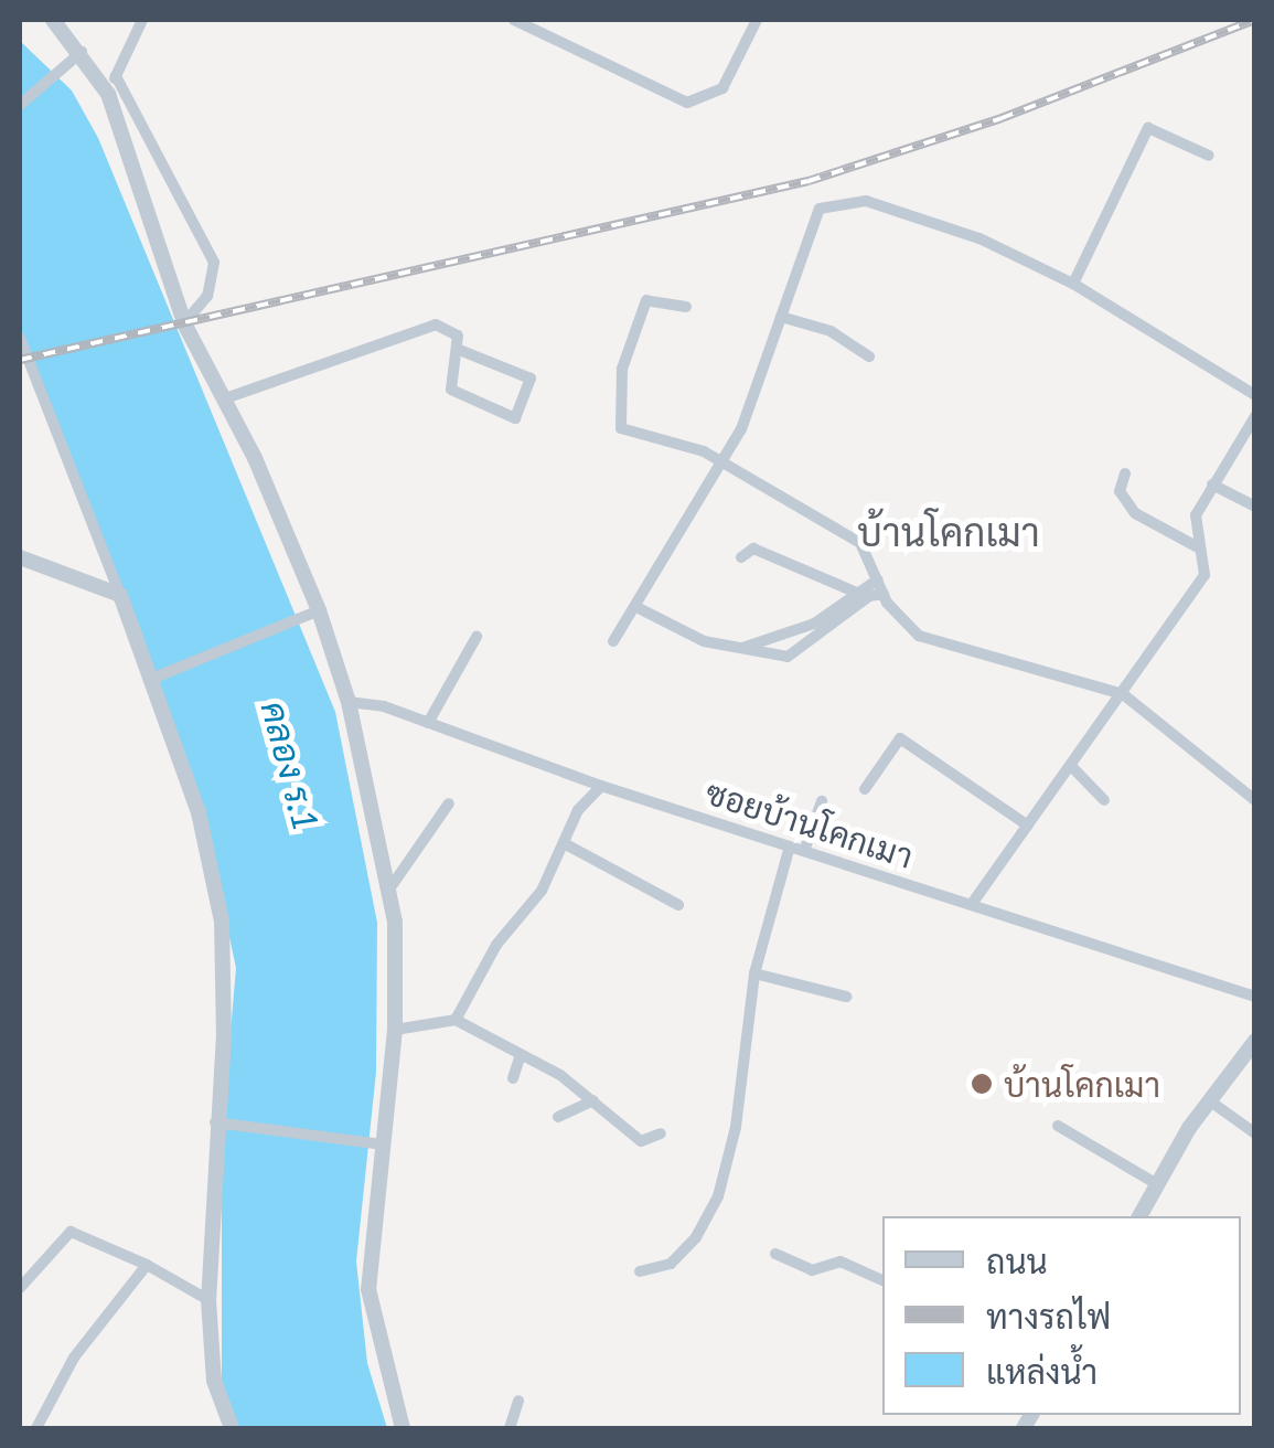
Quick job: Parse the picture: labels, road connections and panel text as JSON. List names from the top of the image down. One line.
{"streets":{"street":["ซอยบ้านโคกเมา"]},"districts":["บ้านโคกเมา"],"water":["คลอง ร.1"],"places":["บ้านโคกเมา"],"legend":["ถนน","ทางรถไฟ","แหล่งน้ำ"]}
